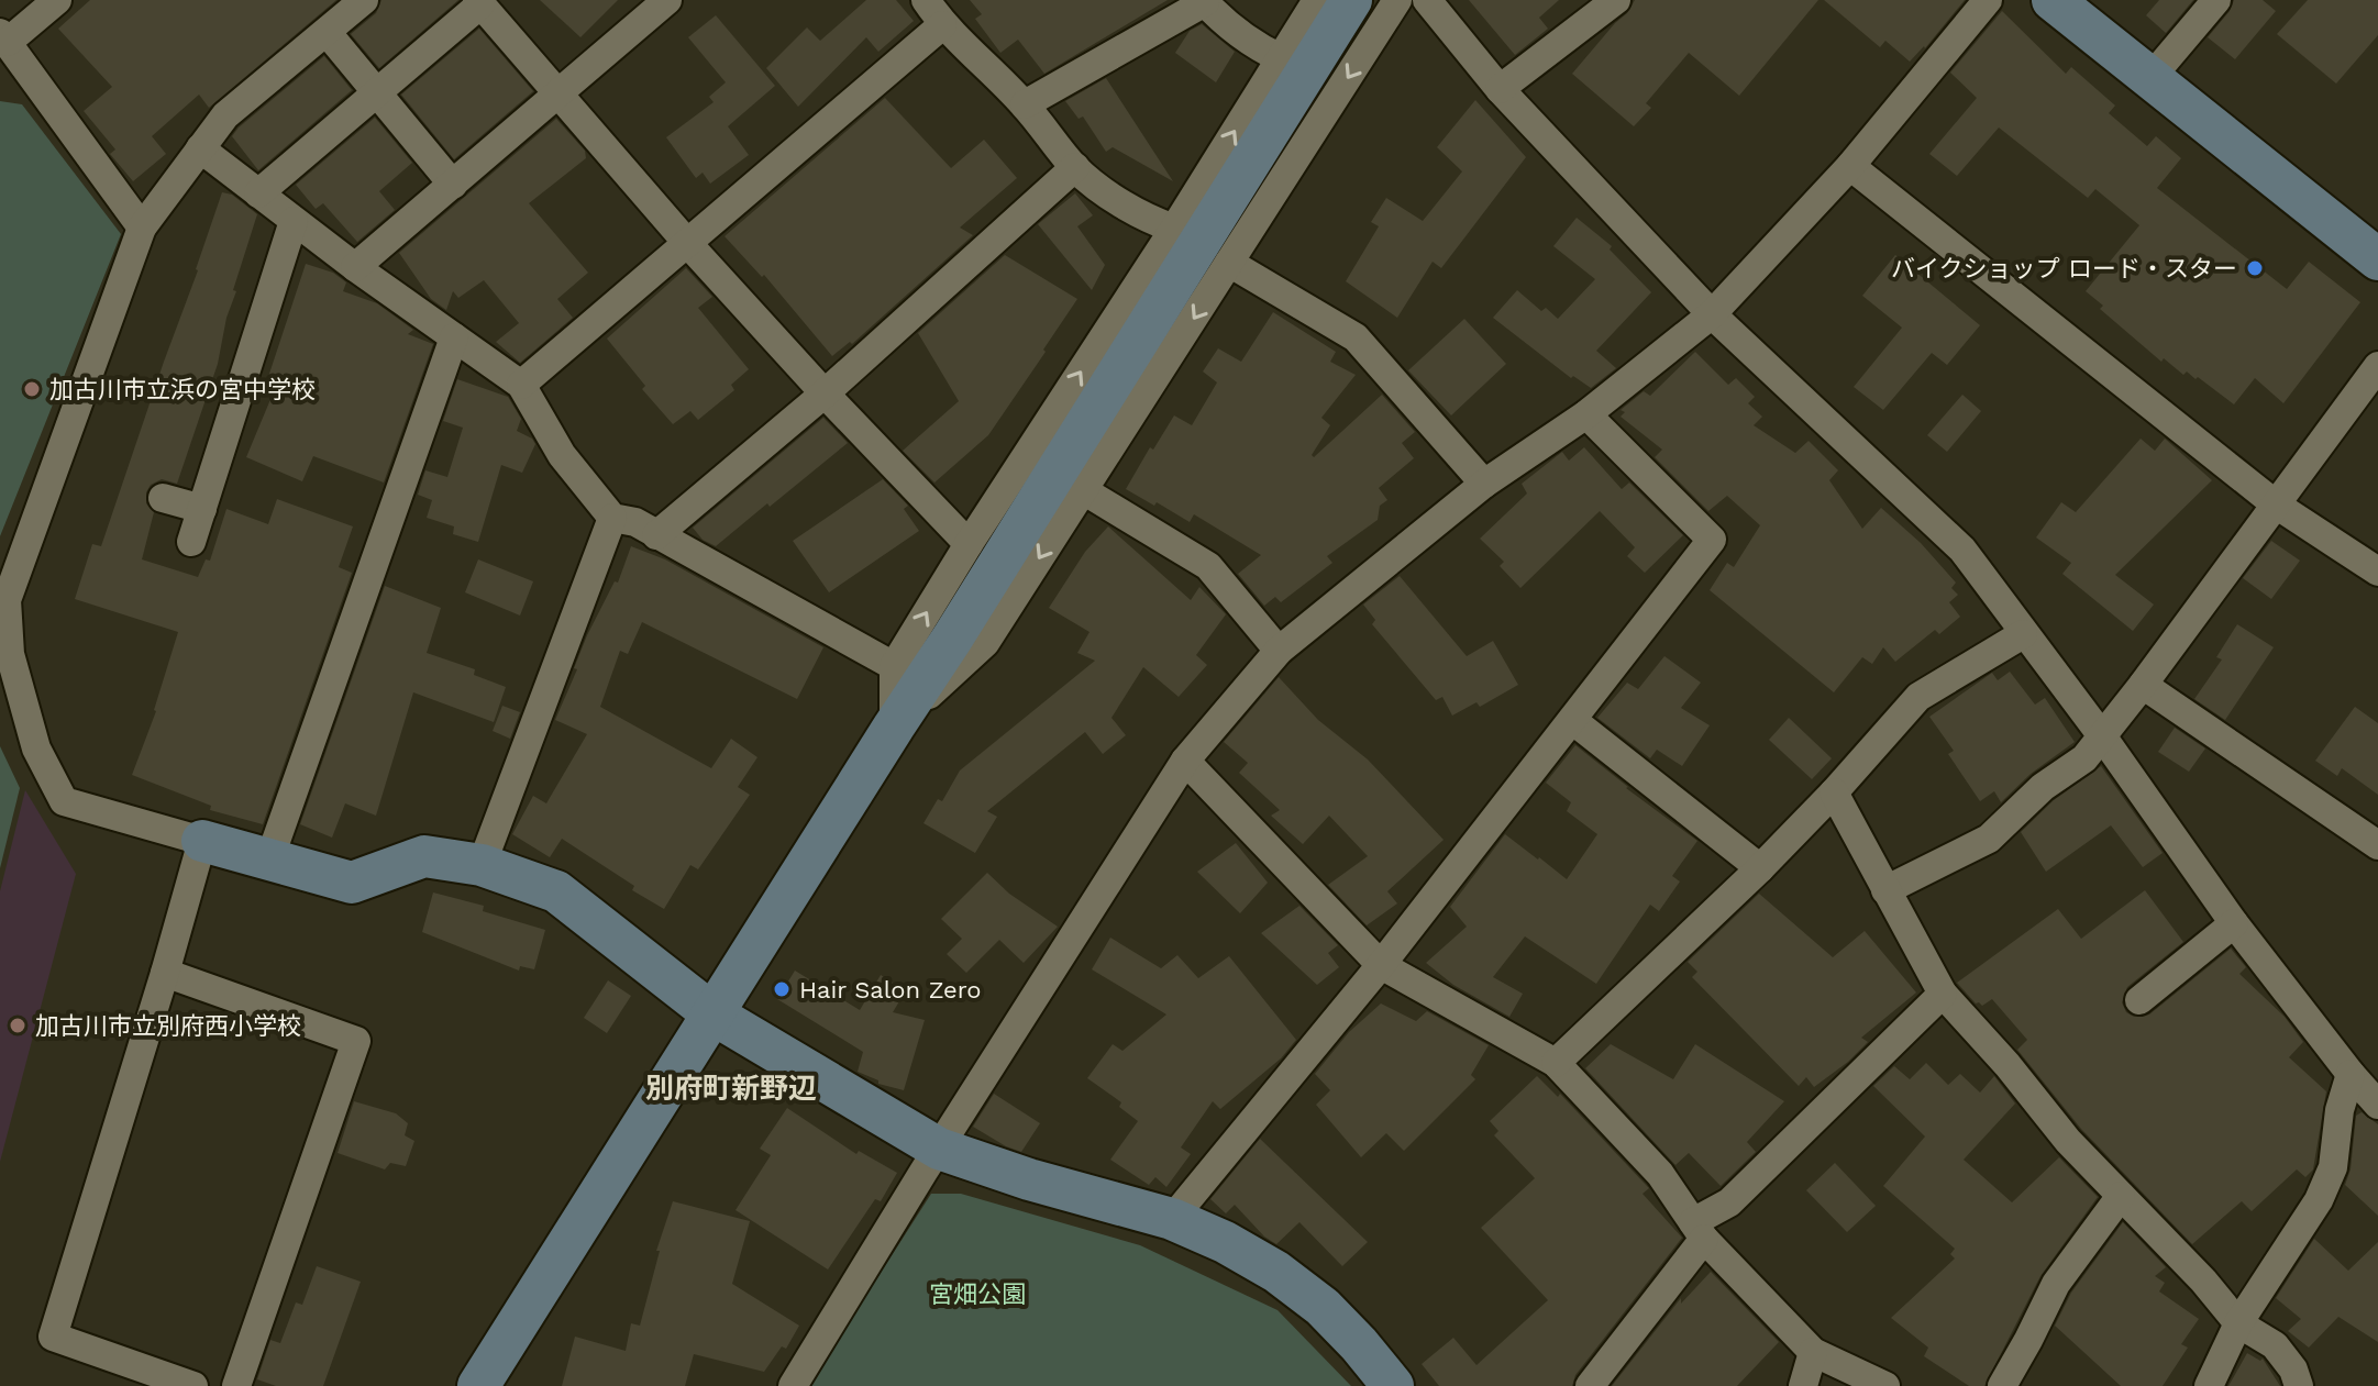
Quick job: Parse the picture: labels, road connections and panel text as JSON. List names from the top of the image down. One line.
{"districts":["別府町新野辺"],"parks":["宮畑公園"],"places":["バイクショップ ロード・スター","加古川市立浜の宮中学校","Hair Salon Zero","加古川市立別府西小学校"]}
